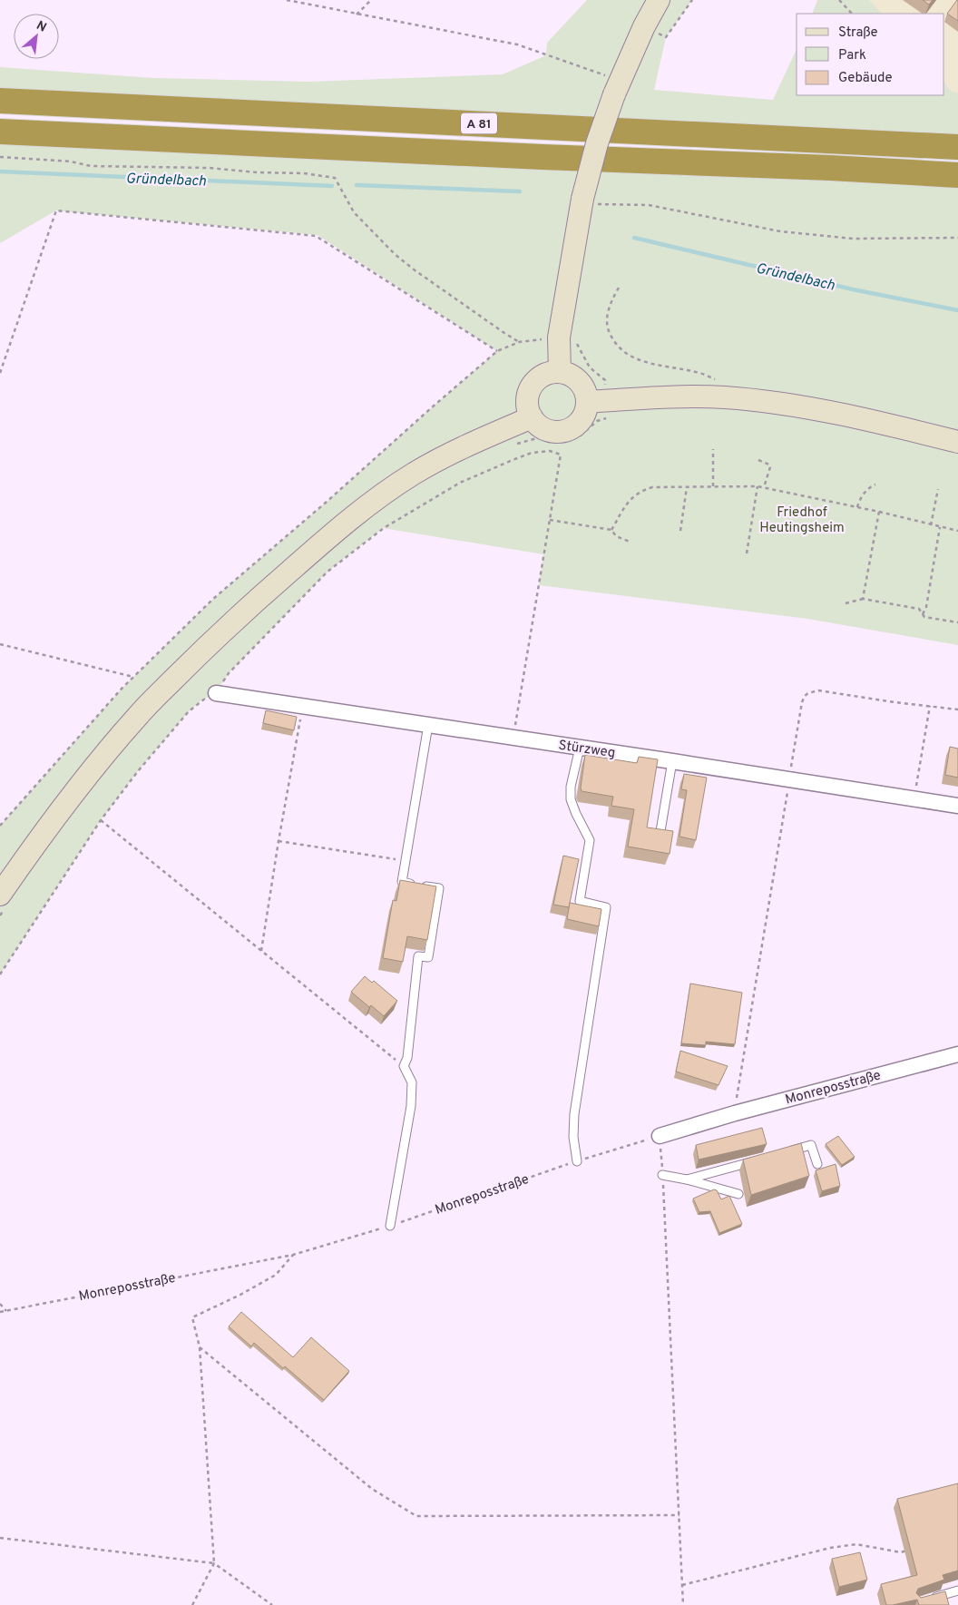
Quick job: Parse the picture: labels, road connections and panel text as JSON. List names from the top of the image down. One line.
{"streets":{"highway":["A 81"],"street":["Stürzweg","Monreposstraße"]},"water":["Gründelbach"],"parks":["Friedhof Heutingsheim"],"legend":["Straße","Park","Gebäude"],"north":"top right"}
